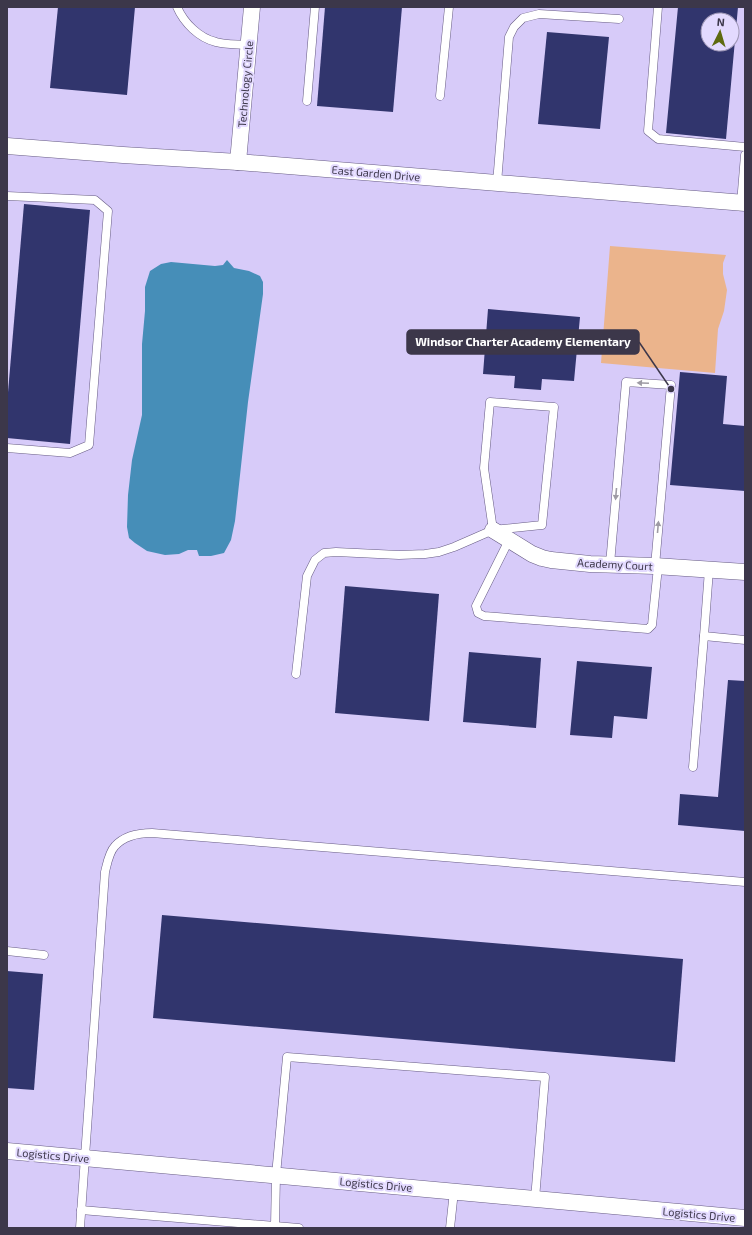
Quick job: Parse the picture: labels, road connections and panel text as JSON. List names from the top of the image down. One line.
{"streets":{"street":["Technology Circle","East Garden Drive","Academy Court","Logistics Drive"]},"crossings":[["Technology Circle","East Garden Drive"]],"places":["Windsor Charter Academy Elementary"],"north":"top"}
